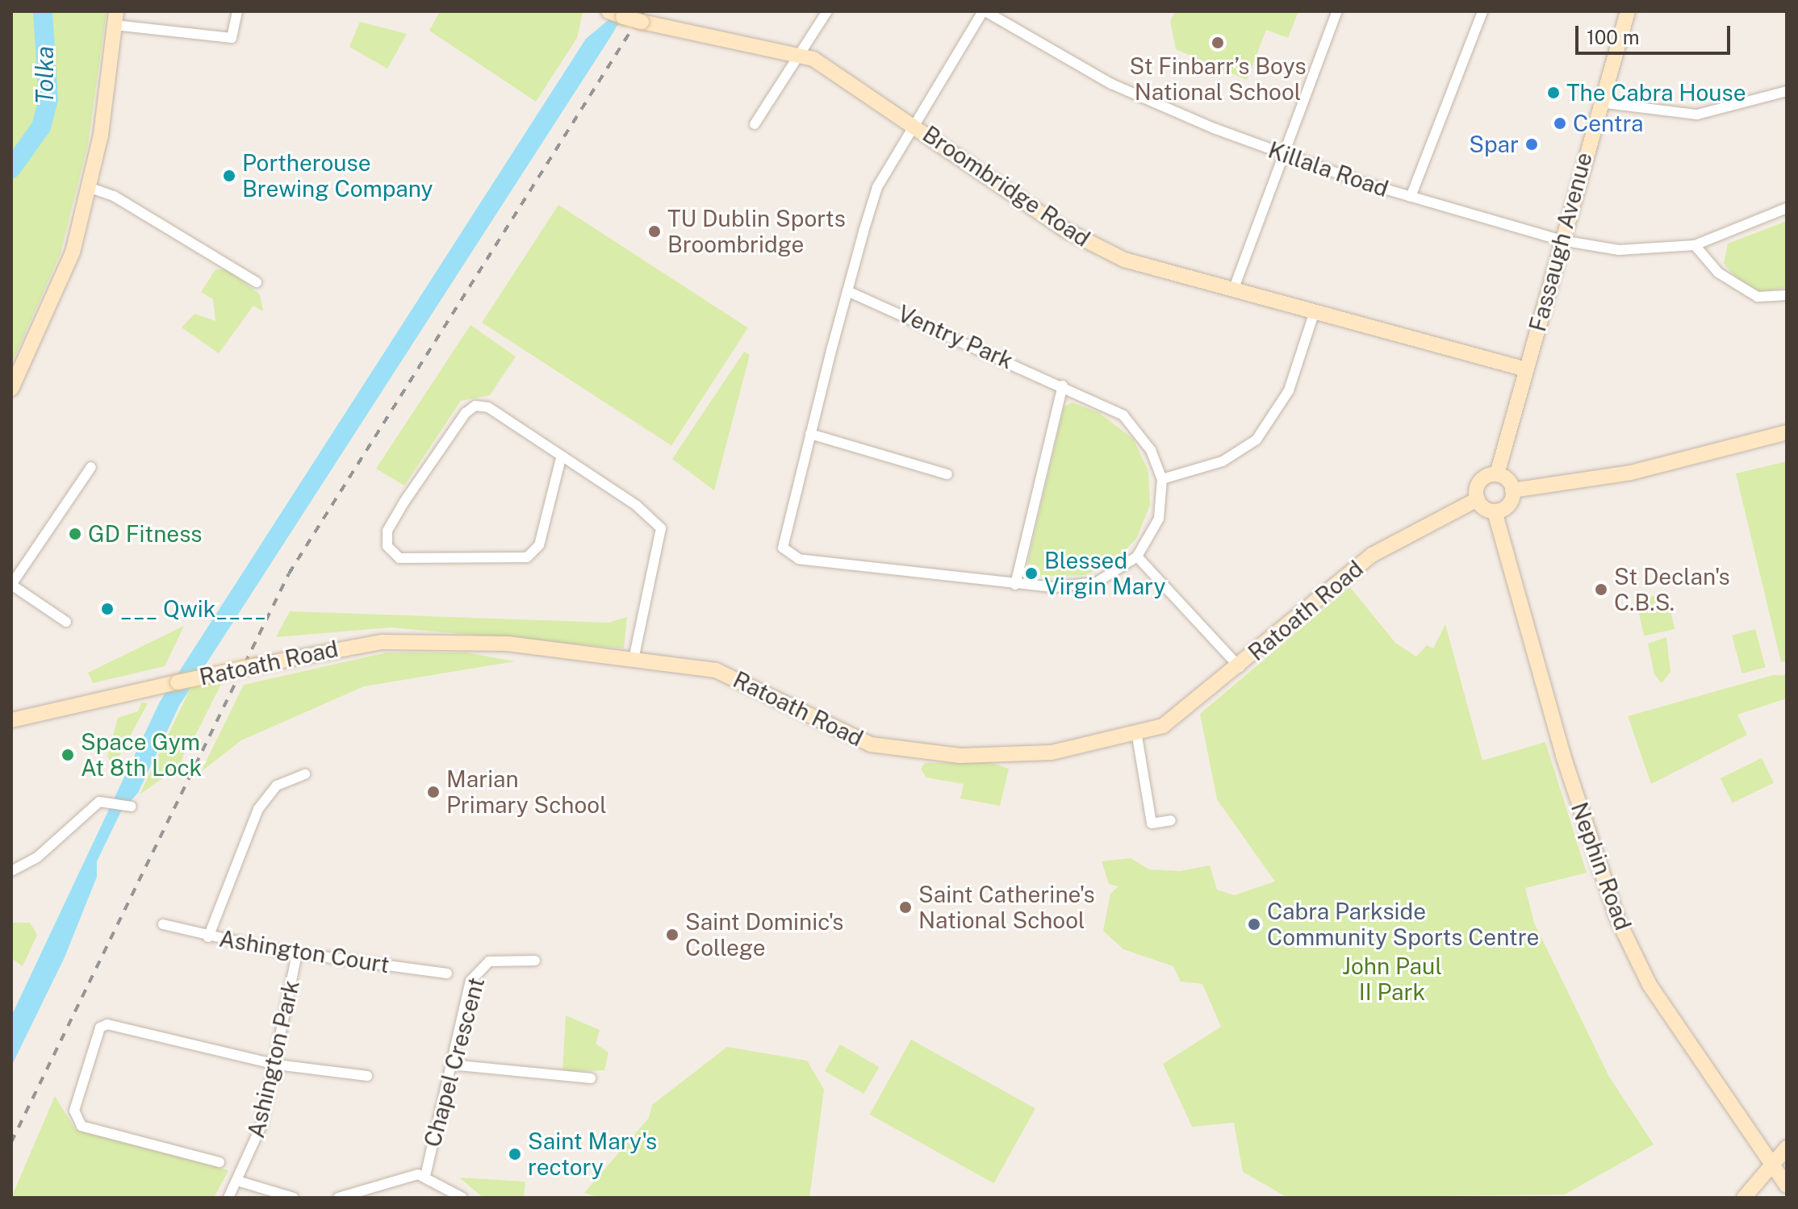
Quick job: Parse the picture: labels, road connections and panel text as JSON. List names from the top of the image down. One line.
{"streets":{"street":["Killala Road","Broombridge Road","Fassaugh Avenue","Ventry Park","Ratoath Road","Nephin Road","Ashington Court","Ashington Park","Chapel Crescent"]},"crossings":[["Killala Road","Fassaugh Avenue"],["Broombridge Road","Fassaugh Avenue"],["Fassaugh Avenue","Ratoath Road"],["Fassaugh Avenue","Nephin Road"],["Ratoath Road","Nephin Road"],["Ashington Court","Ashington Park"]],"water":["Tolka"],"parks":["John Paul II Park"],"places":["St Finbarr’s Boys National School","The Cabra House","Centra","Spar","Portherouse Brewing Company","TU Dublin Sports Broombridge","GD Fitness","Blessed Virgin Mary","St Declan's C.B.S.","___ Qwik____","Space Gym At 8th Lock","Marian Primary School","Saint Catherine's National School","Cabra Parkside Community Sports Centre","Saint Dominic's College","Saint Mary's rectory"],"scale_bar":"100 m"}
